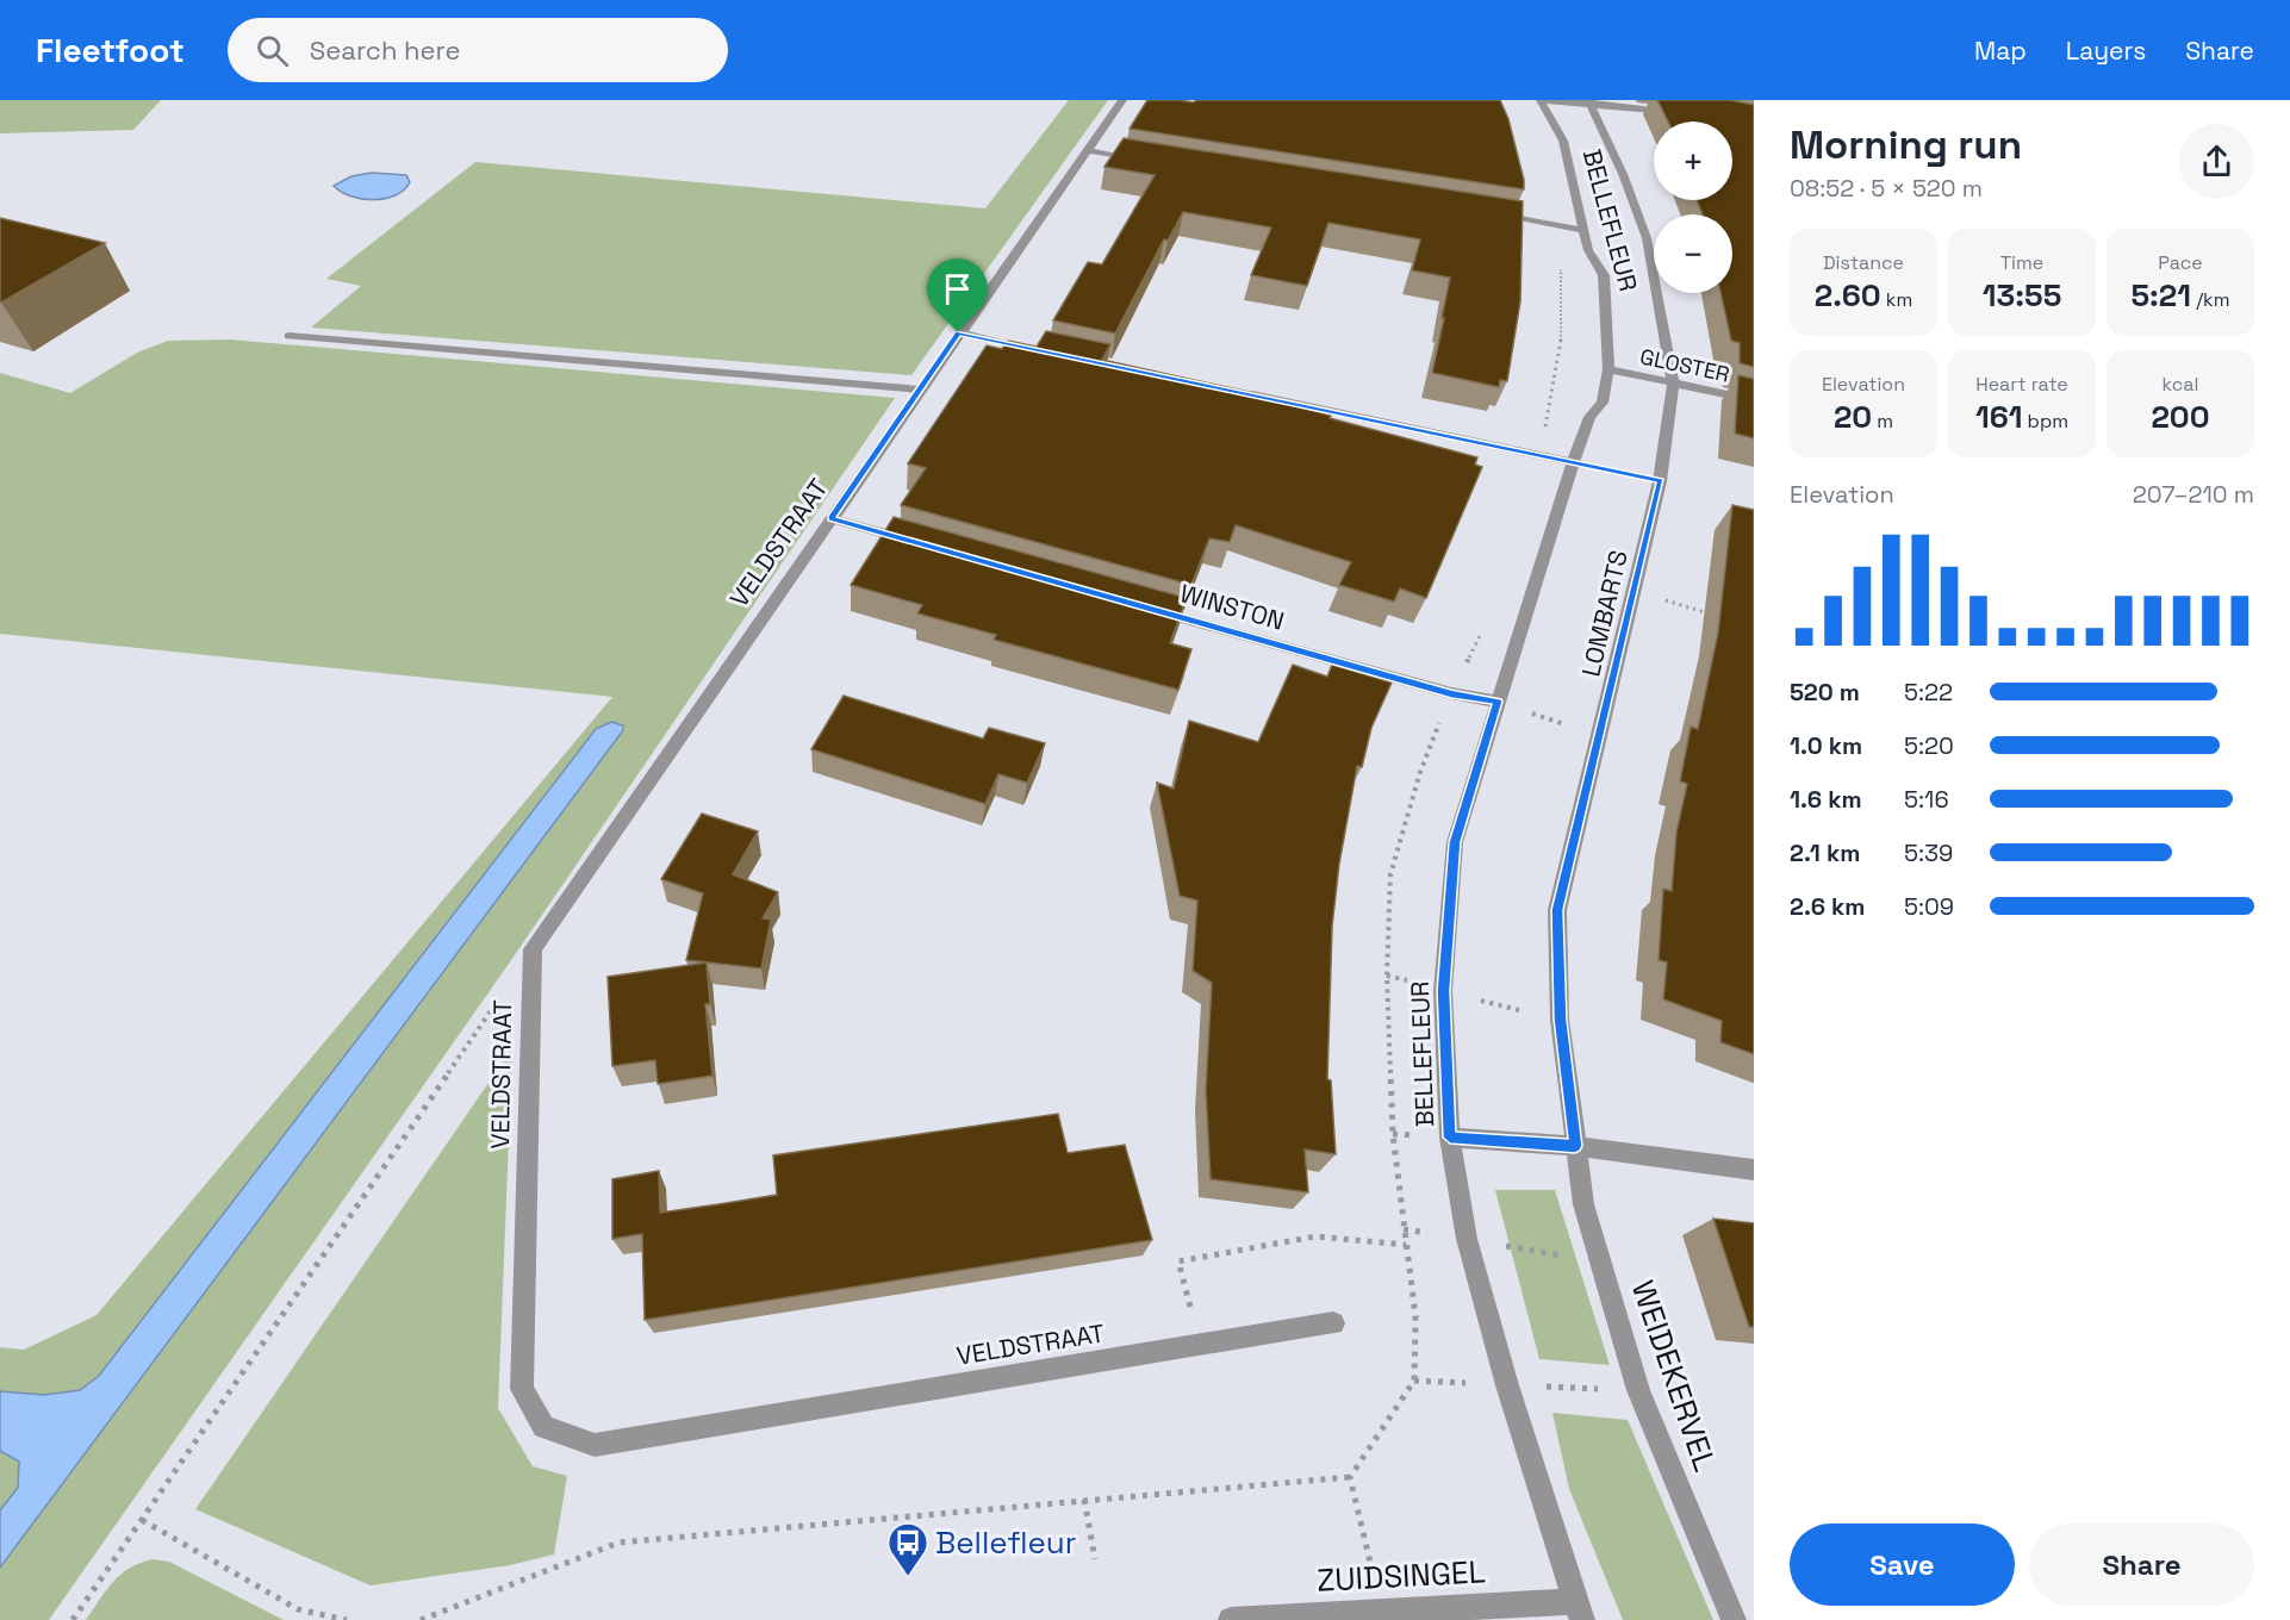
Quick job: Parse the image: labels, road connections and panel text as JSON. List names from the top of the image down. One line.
{"streets":{"street":["BELLEFLEUR","GLOSTER","VELDSTRAAT","WINSTON","LOMBARTS","WEIDEKERVEL","ZUIDSINGEL"]},"crossings":[["BELLEFLEUR","GLOSTER"],["BELLEFLEUR","WINSTON"],["BELLEFLEUR","ZUIDSINGEL"],["GLOSTER","LOMBARTS"],["LOMBARTS","WEIDEKERVEL"]],"places":{"bus stop":["Bellefleur"]},"page":{"header":"Fleetfoot","search":"Search here","nav":["Map","Layers","Share"],"heading":["Morning run","08:52 · 5 × 520 m"],"map_buttons":["+","−"],"stats":[["Distance","2.60 km"],["Time","13:55"],["Pace","5:21 /km"],["Elevation","20 m"],["Heart rate","161 bpm"],["kcal","200"]],"chart":["Elevation","207–210 m"],"list":[{"name":"520 m","note":"5:22"},{"name":"1.0 km","note":"5:20"},{"name":"1.6 km","note":"5:16"},{"name":"2.1 km","note":"5:39"},{"name":"2.6 km","note":"5:09"}],"buttons":["Save","Share"]}}
